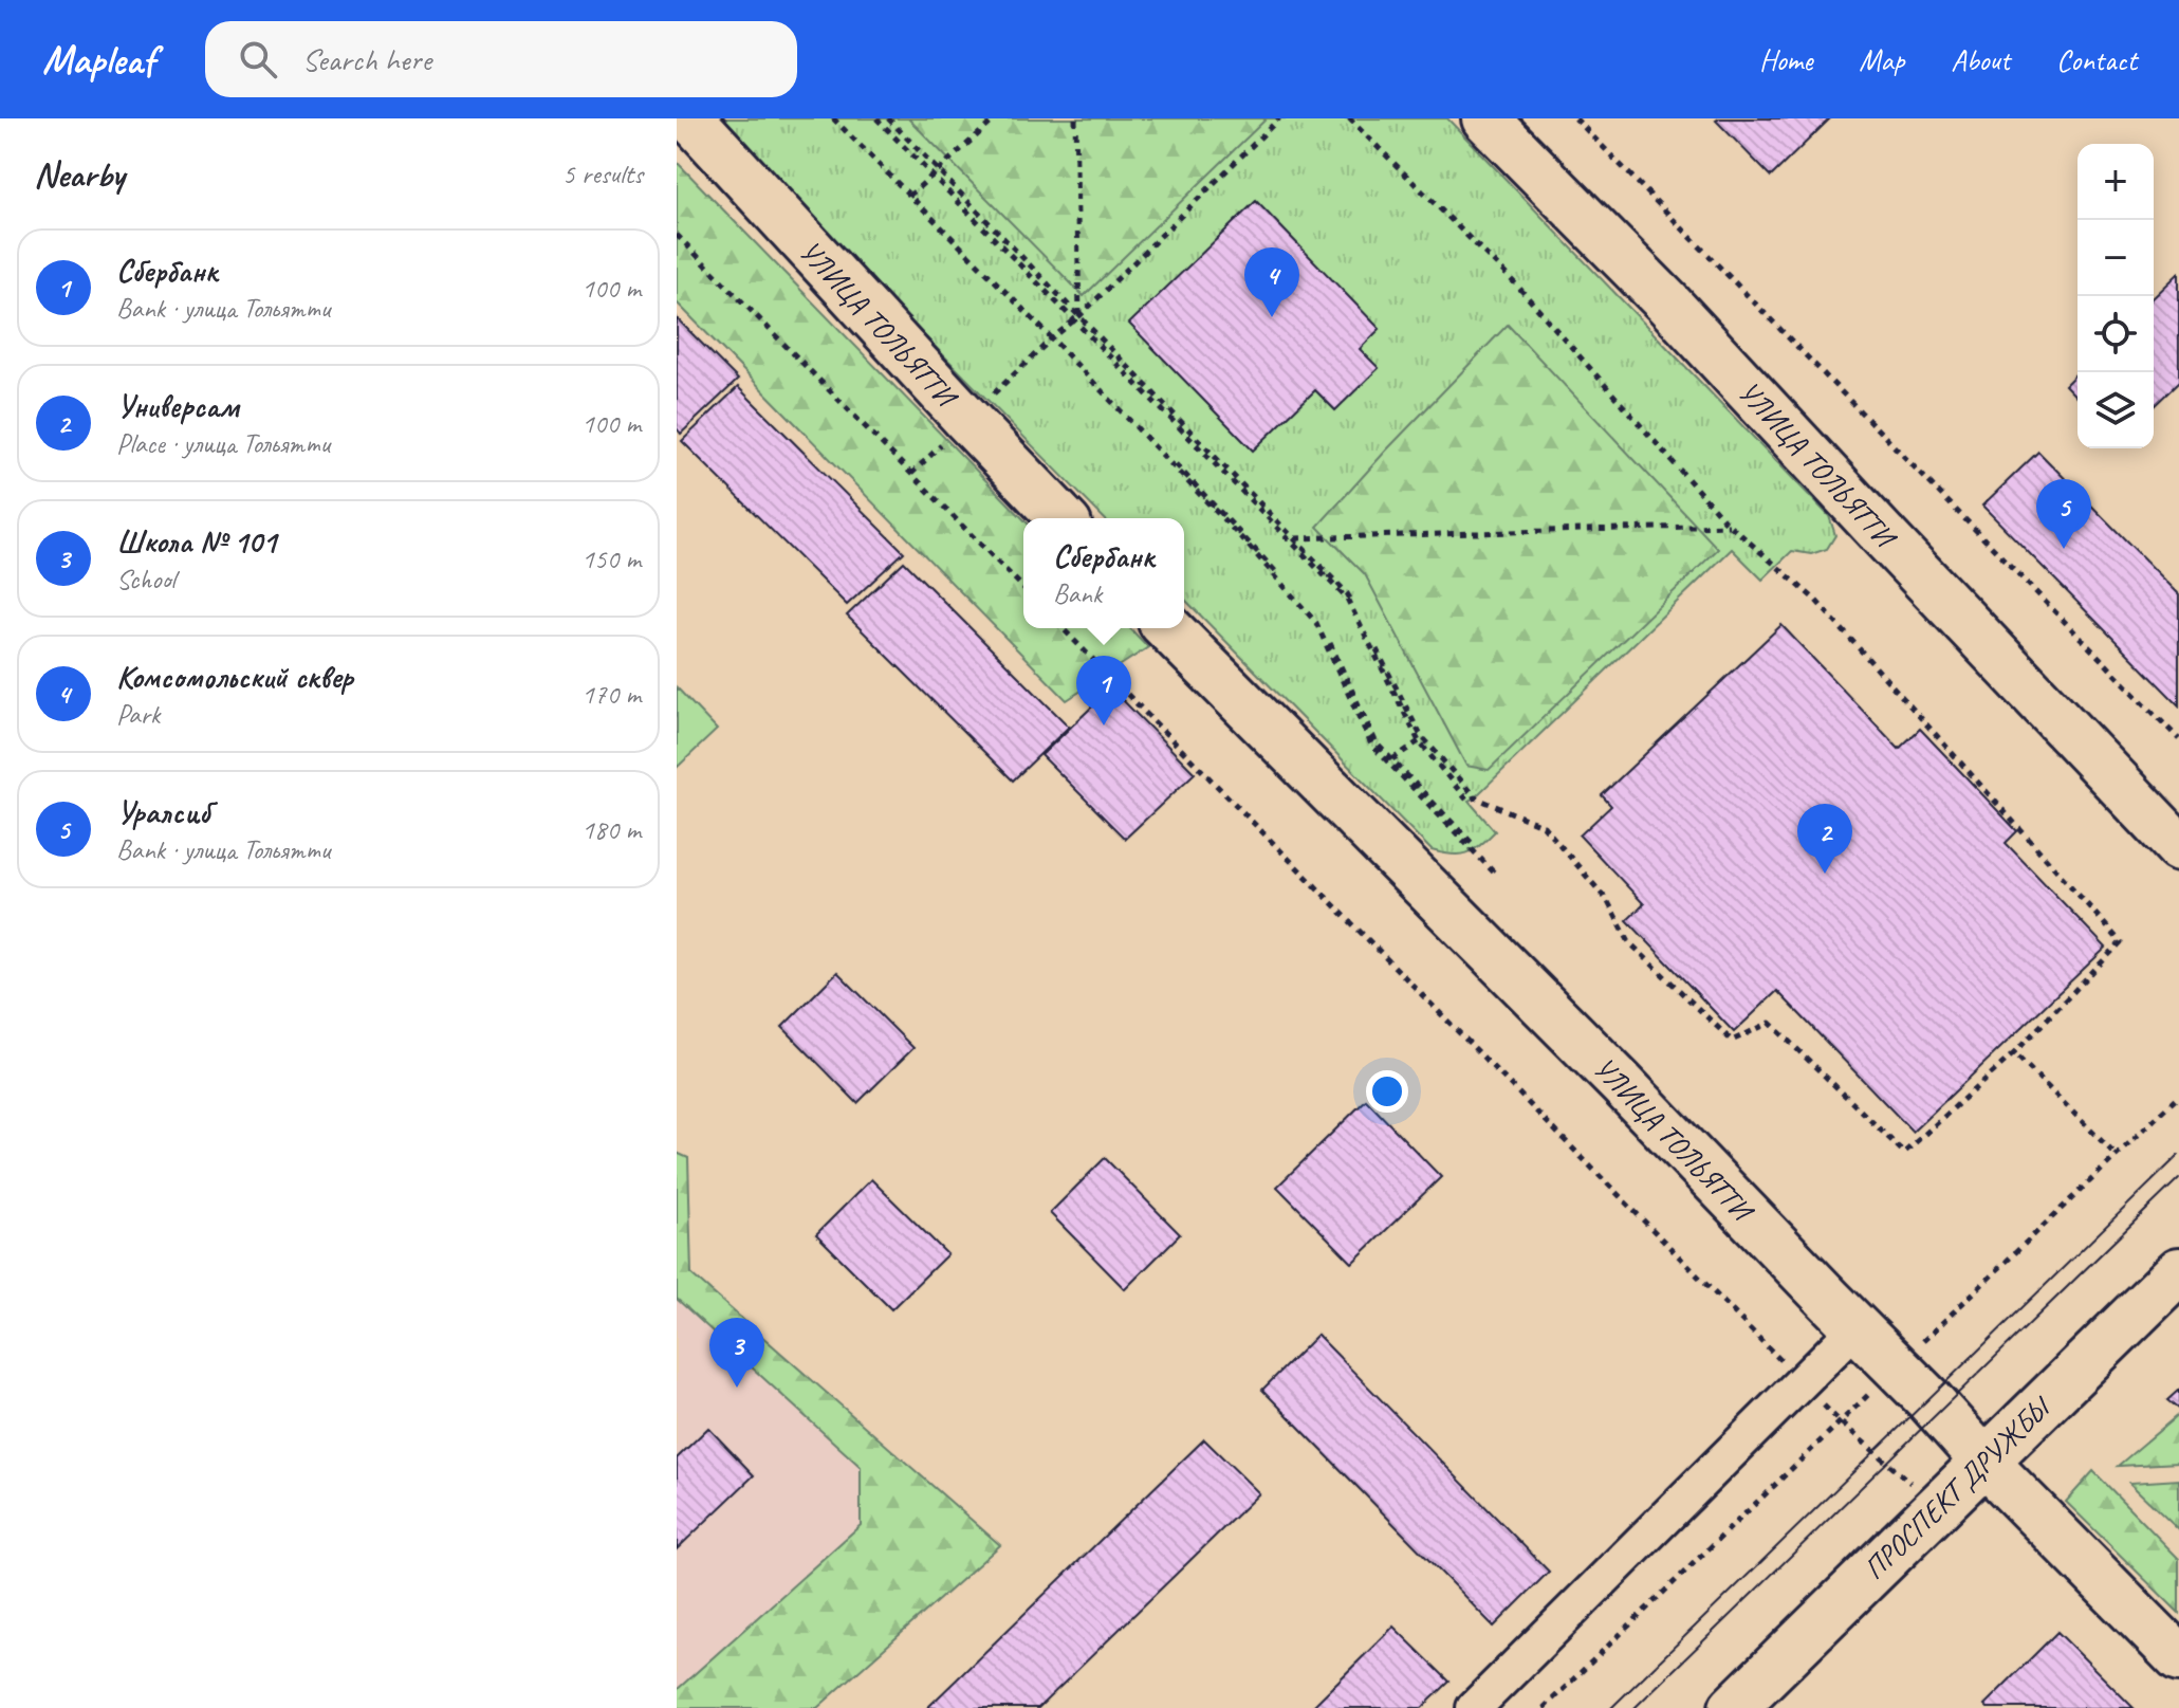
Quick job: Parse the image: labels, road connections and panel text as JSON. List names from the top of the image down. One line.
{"streets":{"street":["УЛИЦА ТОЛЬЯТТИ","ПРОСПЕКТ ДРУЖБЫ"]},"crossings":[["УЛИЦА ТОЛЬЯТТИ","ПРОСПЕКТ ДРУЖБЫ"]],"page":{"header":"Mapleaf","search":"Search here","nav":["Home","Map","About","Contact"],"heading":["Nearby","5 results"],"map_buttons":["+","−"],"list":[{"mark":"1","name":"Сбербанк","note":"Bank · улица Тольятти","value":"100 m"},{"mark":"2","name":"Универсам","note":"Place · улица Тольятти","value":"100 m"},{"mark":"3","name":"Школа № 101","note":"School","value":"150 m"},{"mark":"4","name":"Комсомольский сквер","note":"Park","value":"170 m"},{"mark":"5","name":"Уралсиб","note":"Bank · улица Тольятти","value":"180 m"}],"pins":["4","5","1","2","3"],"popup":["Сбербанк","Bank"]}}
